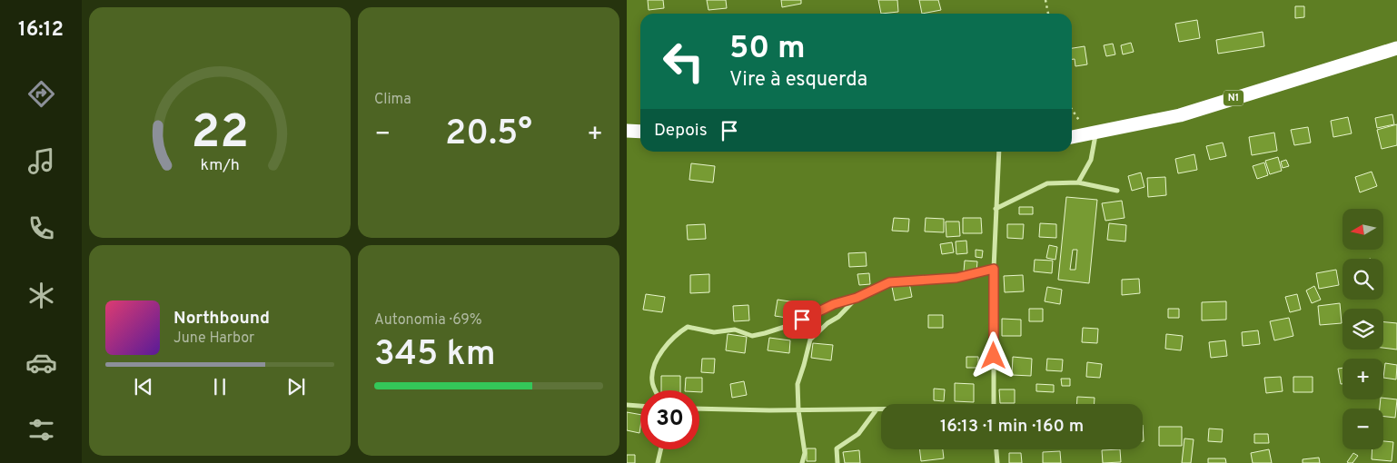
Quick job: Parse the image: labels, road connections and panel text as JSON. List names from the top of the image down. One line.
{"streets":{"highway":["N1"]},"north":"left","page":{"tabs":"16:12","tile":["Clima",["Autonomia · 69%","345 km"]],"turn":["50 m","Vire à esquerda"],"then":"Depois","heat":["−","20.5°","+"],"map_buttons":["+","−"],"song":["Northbound","June Harbor"],"limit":"30","trip":"16:13 · 1 min · 160 m","gauge":["22","km/h"]}}
